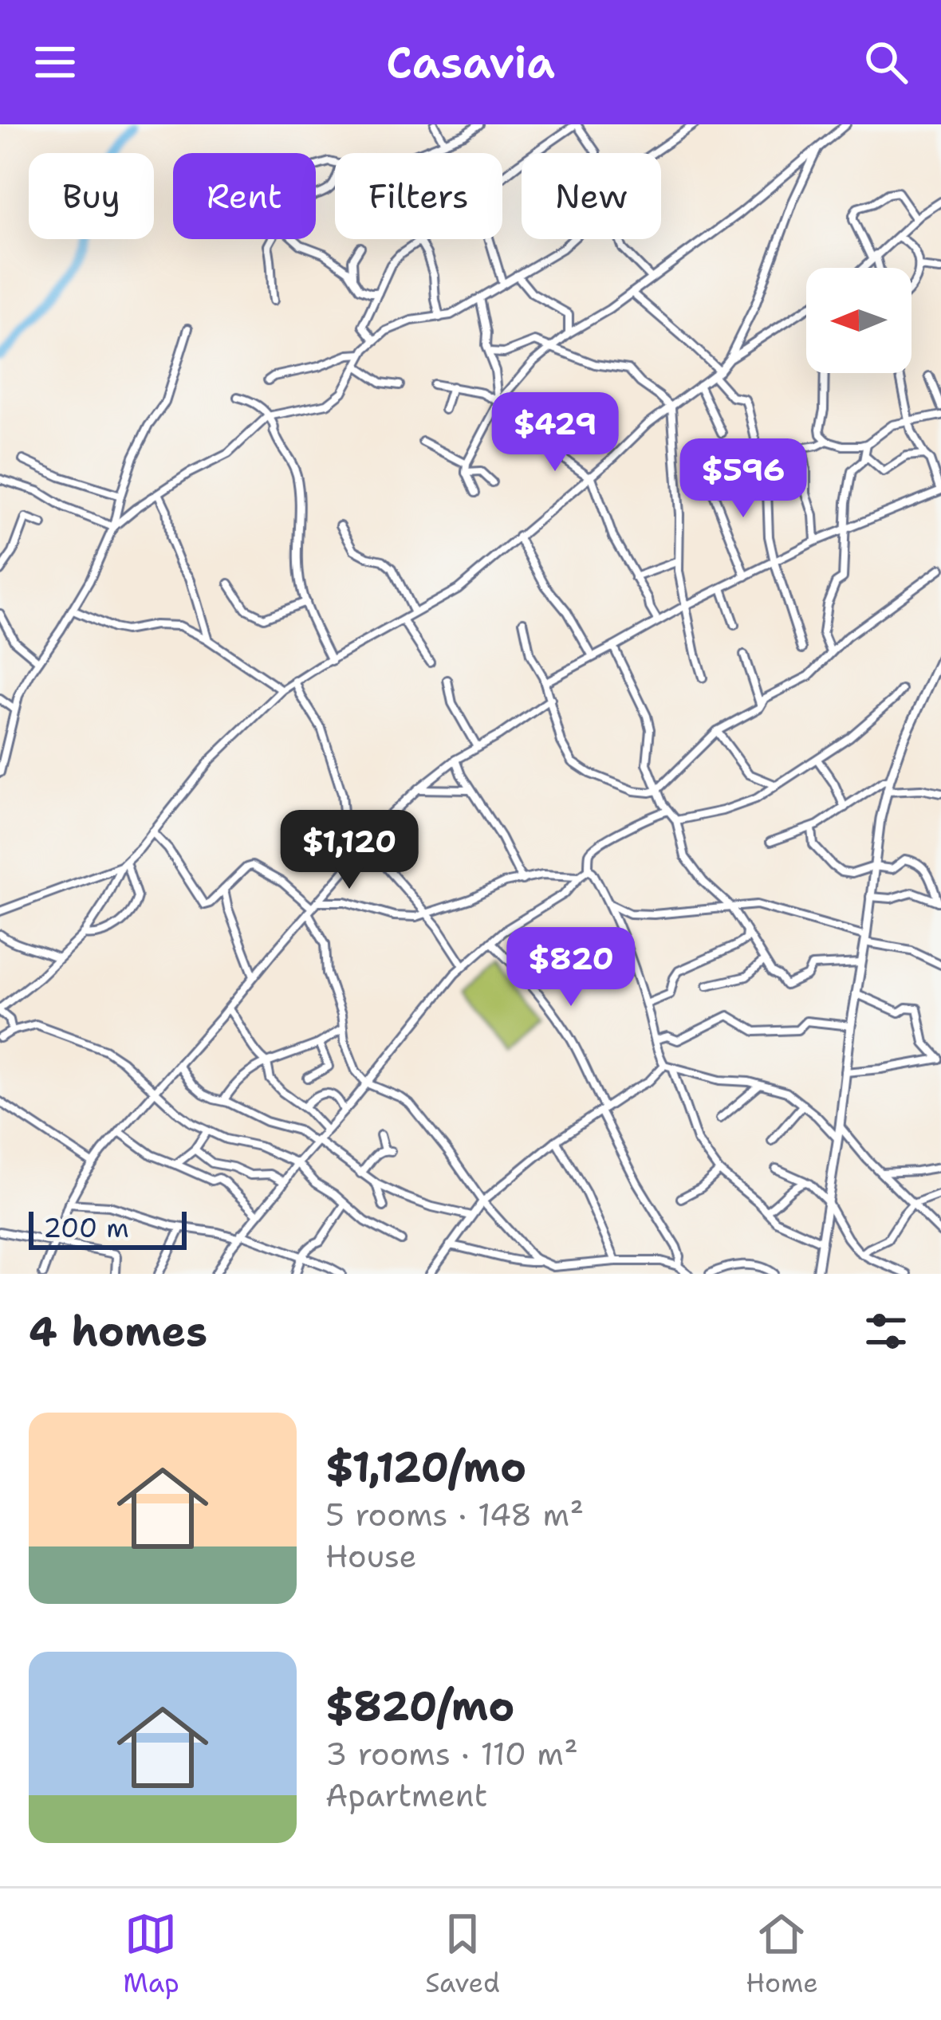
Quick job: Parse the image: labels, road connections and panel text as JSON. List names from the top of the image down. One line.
{"scale_bar":"200 m","north":"left","page":{"header":"Casavia","chip":["Buy","Rent","Filters","New"],"price":["$429","$596","$1,120","$820"],"scale":"200 m","heading":"4 homes","list":[{"name":"$1,120/mo","note":"5 rooms · 148 m² · House"},{"name":"$820/mo","note":"3 rooms · 110 m² · Apartment"}],"tabs":["Map","Saved","Home"]}}
